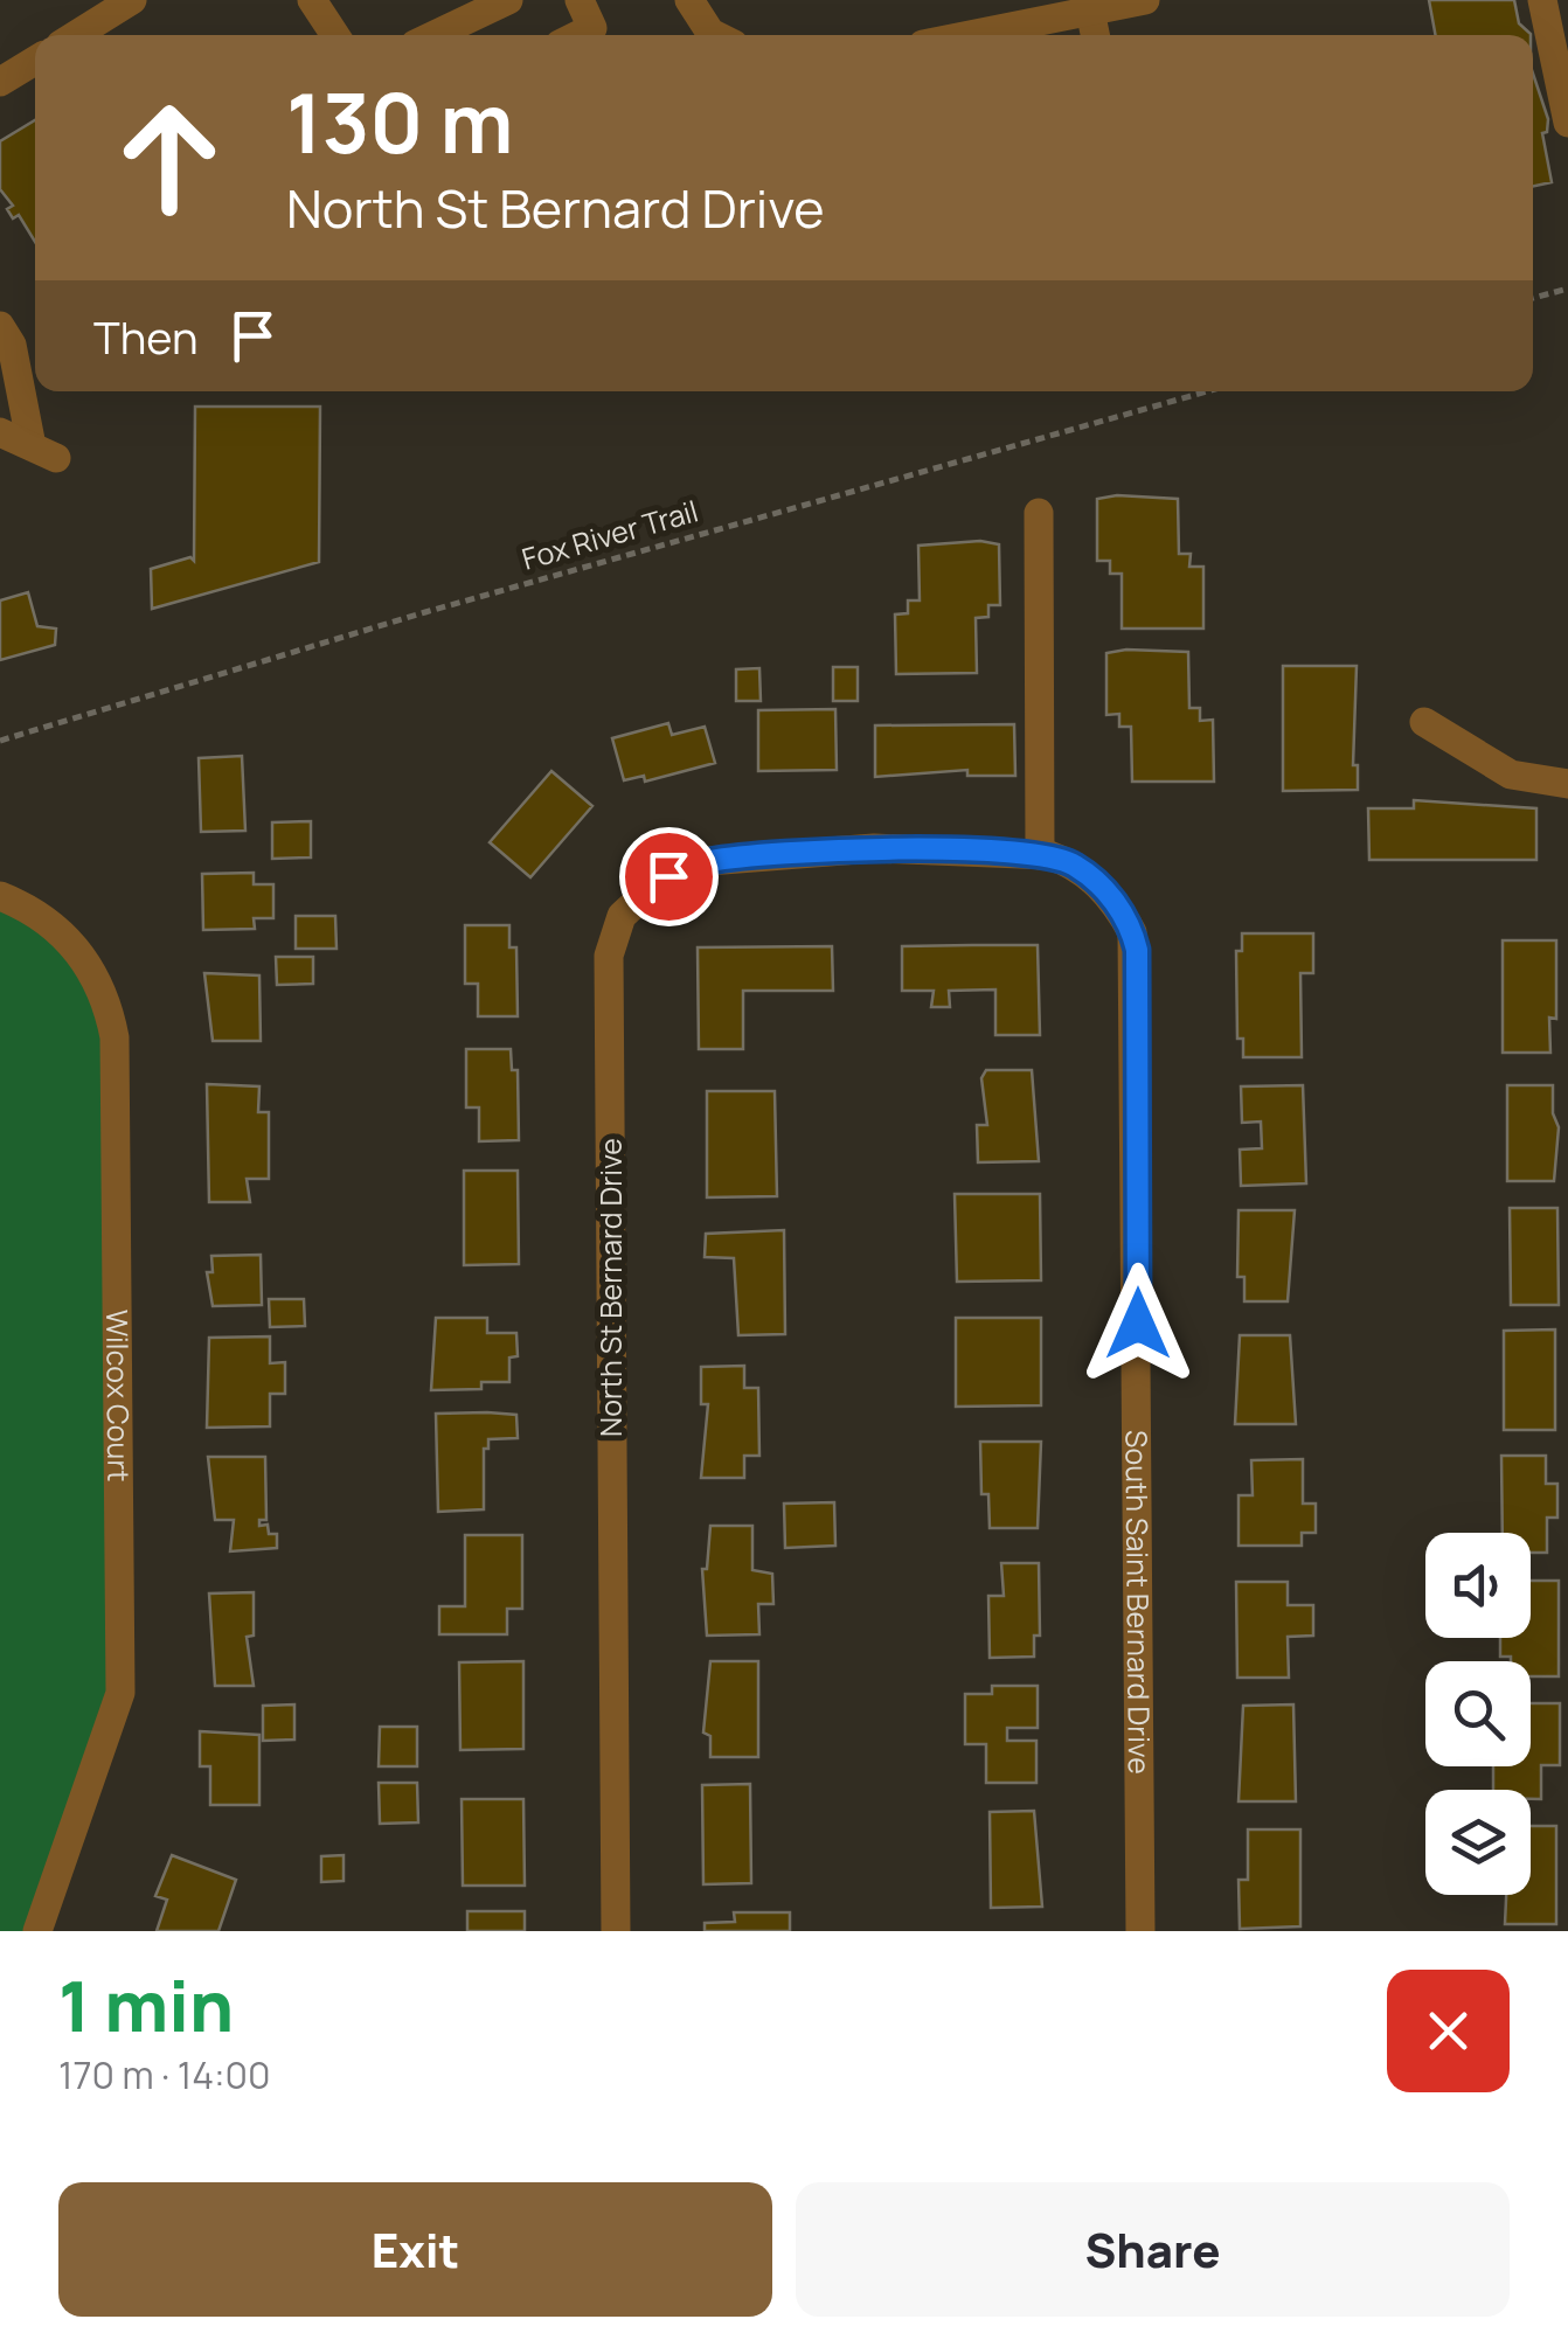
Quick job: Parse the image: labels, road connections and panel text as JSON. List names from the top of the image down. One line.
{"streets":{"street":["North St Bernard Drive","Wilcox Court","South Saint Bernard Drive"],"path":["Fox River Trail"]},"crossings":[["North St Bernard Drive","South Saint Bernard Drive"]],"page":{"turn":["130 m","North St Bernard Drive"],"then":"Then","heading":["1 min","170 m · 14:00"],"buttons":["Exit","Share"]}}
